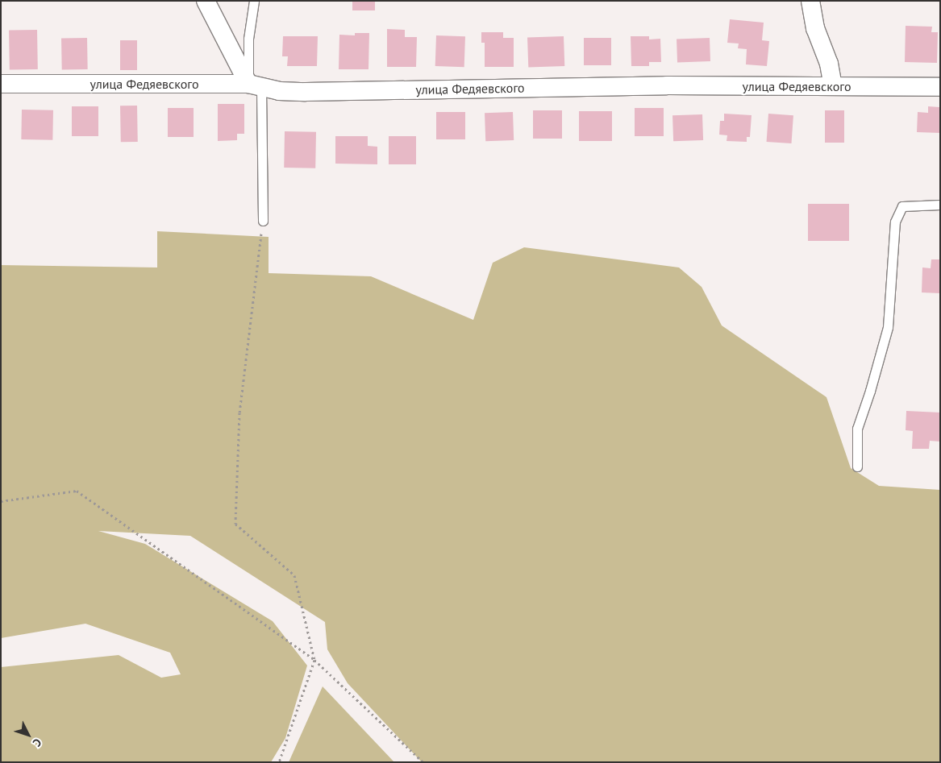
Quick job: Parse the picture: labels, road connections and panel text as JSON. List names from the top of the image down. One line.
{"streets":{"street":["улица Федяевского"]},"north":"bottom right"}
